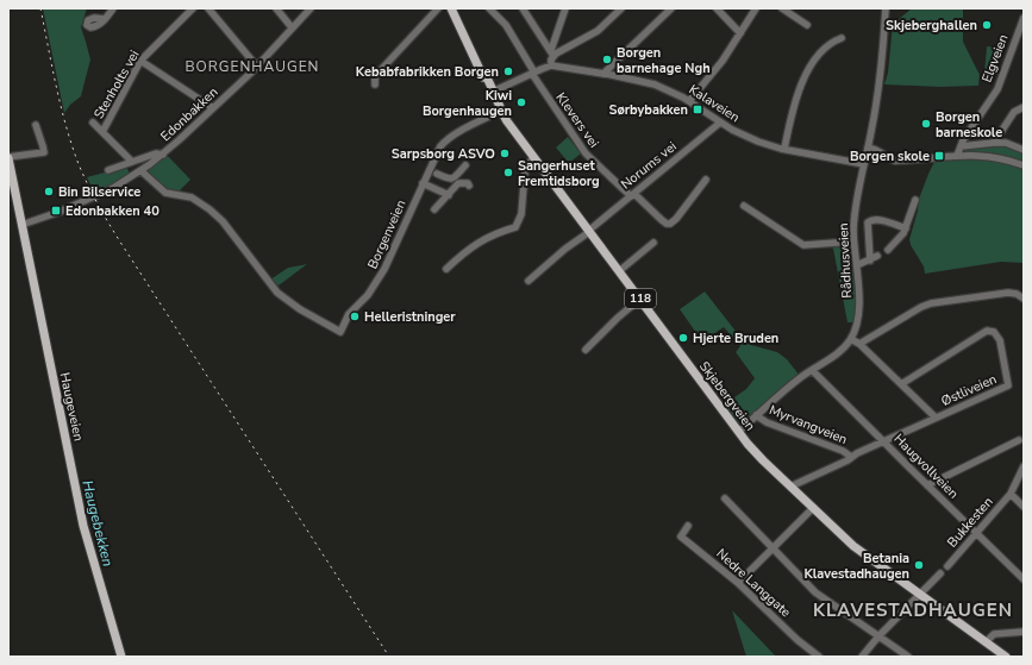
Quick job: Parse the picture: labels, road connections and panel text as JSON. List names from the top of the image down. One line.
{"streets":{"main road":["118","Skjebergveien","Haugeveien"],"street":["Elgveien","Stenholts vei","Kalaveien","Edonbakken","Klevers vei","Norums vei","Borgenveien","Rådhusveien","Østliveien","Myrvangveien","Haugvollveien","Bukkesten","Nedre Langgate"]},"crossings":[["Kalaveien","Norums vei"],["Kalaveien","Rådhusveien"],["Edonbakken","Borgenveien"],["Edonbakken","Haugeveien"],["Klevers vei","Norums vei"],["Norums vei","Skjebergveien"],["Borgenveien","Skjebergveien"],["Østliveien","Skjebergveien"],["Østliveien","Myrvangveien"],["Østliveien","Haugvollveien"],["Haugvollveien","Bukkesten"]],"districts":["BORGENHAUGEN","KLAVESTADHAUGEN"],"water":["Haugebekken"],"places":{"other":["Skjeberghallen","Borgen barnehage Ngh","Kebabfabrikken Borgen","Kiwi Borgenhaugen","Borgen barneskole","Sarpsborg ASVO","Sangerhuset Fremtidsborg","Bin Bilservice","Helleristninger","Hjerte Bruden","Betania Klavestadhaugen"],"transit":["Sørbybakken","Borgen skole","Edonbakken 40"]}}
